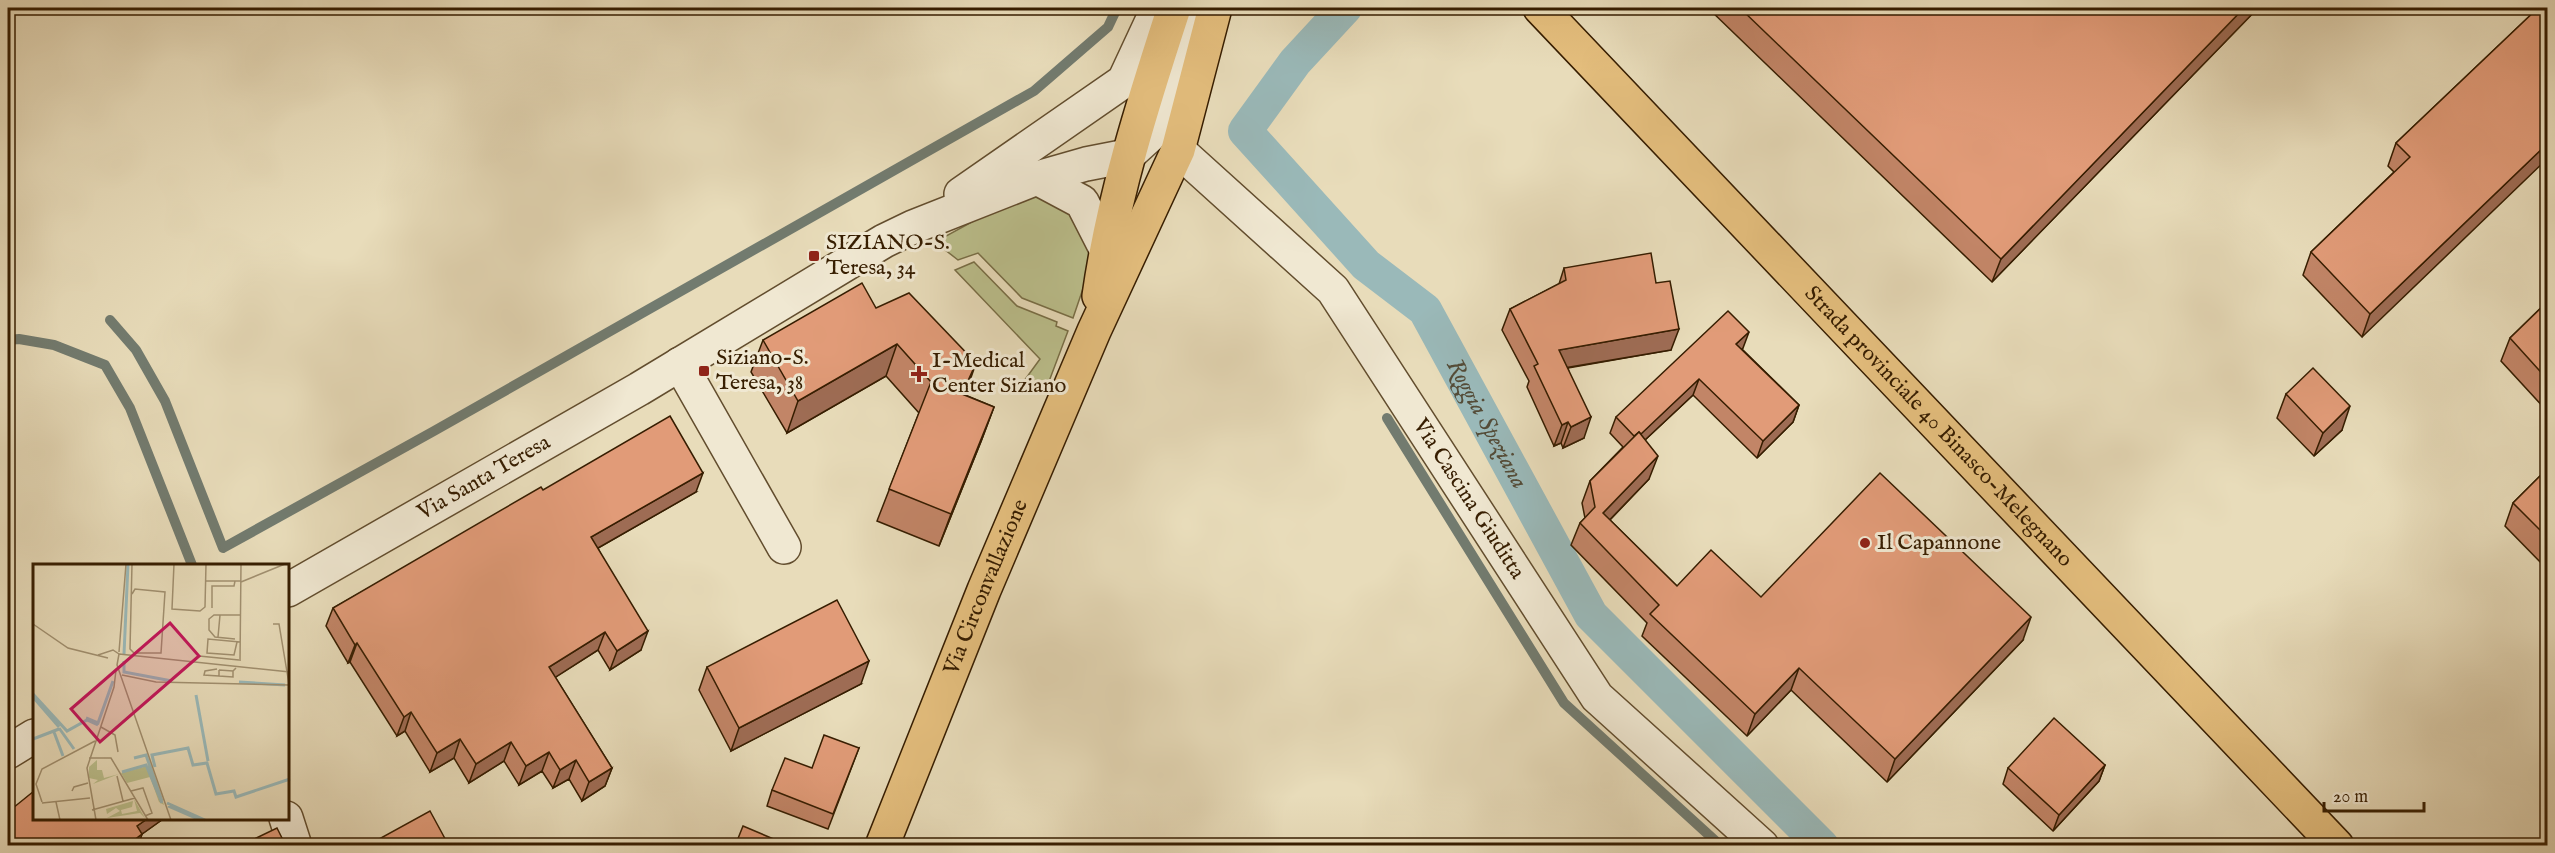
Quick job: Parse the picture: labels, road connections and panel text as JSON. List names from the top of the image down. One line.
{"streets":{"main road":["Strada provinciale 40 Binasco-Melegnano","Via Circonvallazione"],"street":["Via Santa Teresa","Via Cascina Giuditta"]},"water":["Roggia Speziana"],"places":{"transit":["SIZIANO-S. Teresa, 34","Siziano-S. Teresa, 38"],"health":["I-Medical Center Siziano"],"other":["Il Capannone"]},"scale_bar":"20 m"}
